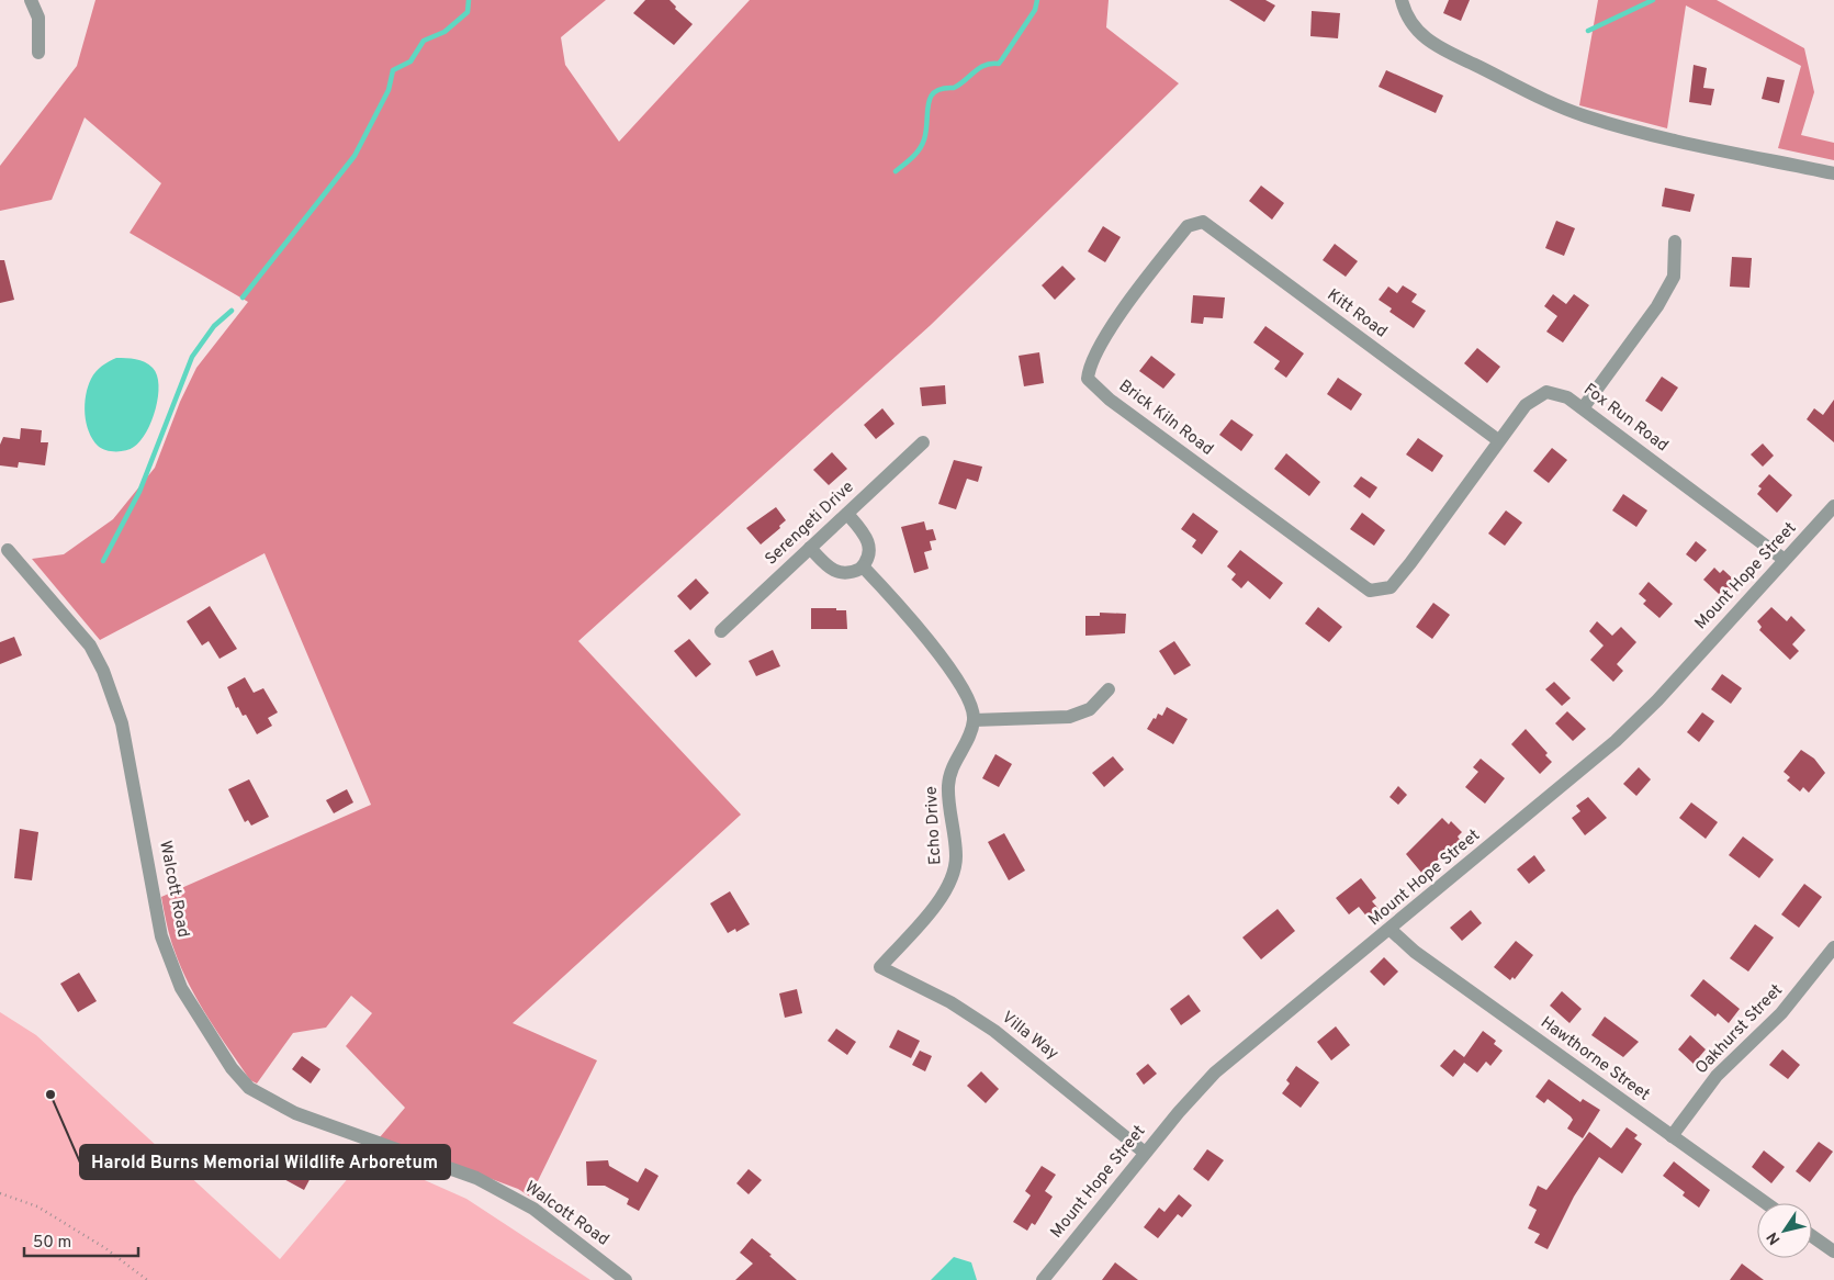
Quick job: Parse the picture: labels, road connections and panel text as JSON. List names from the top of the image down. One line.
{"streets":{"street":["Kitt Road","Brick Kiln Road","Fox Run Road","Serengeti Drive","Mount Hope Street","Echo Drive","Walcott Road","Oakhurst Street","Villa Way","Hawthorne Street"]},"crossings":[["Kitt Road","Brick Kiln Road"],["Kitt Road","Fox Run Road"],["Brick Kiln Road","Fox Run Road"],["Fox Run Road","Mount Hope Street"],["Mount Hope Street","Villa Way"],["Mount Hope Street","Hawthorne Street"],["Echo Drive","Villa Way"],["Oakhurst Street","Hawthorne Street"]],"places":["Harold Burns Memorial Wildlife Arboretum"],"scale_bar":"50 m","north":"bottom left"}
